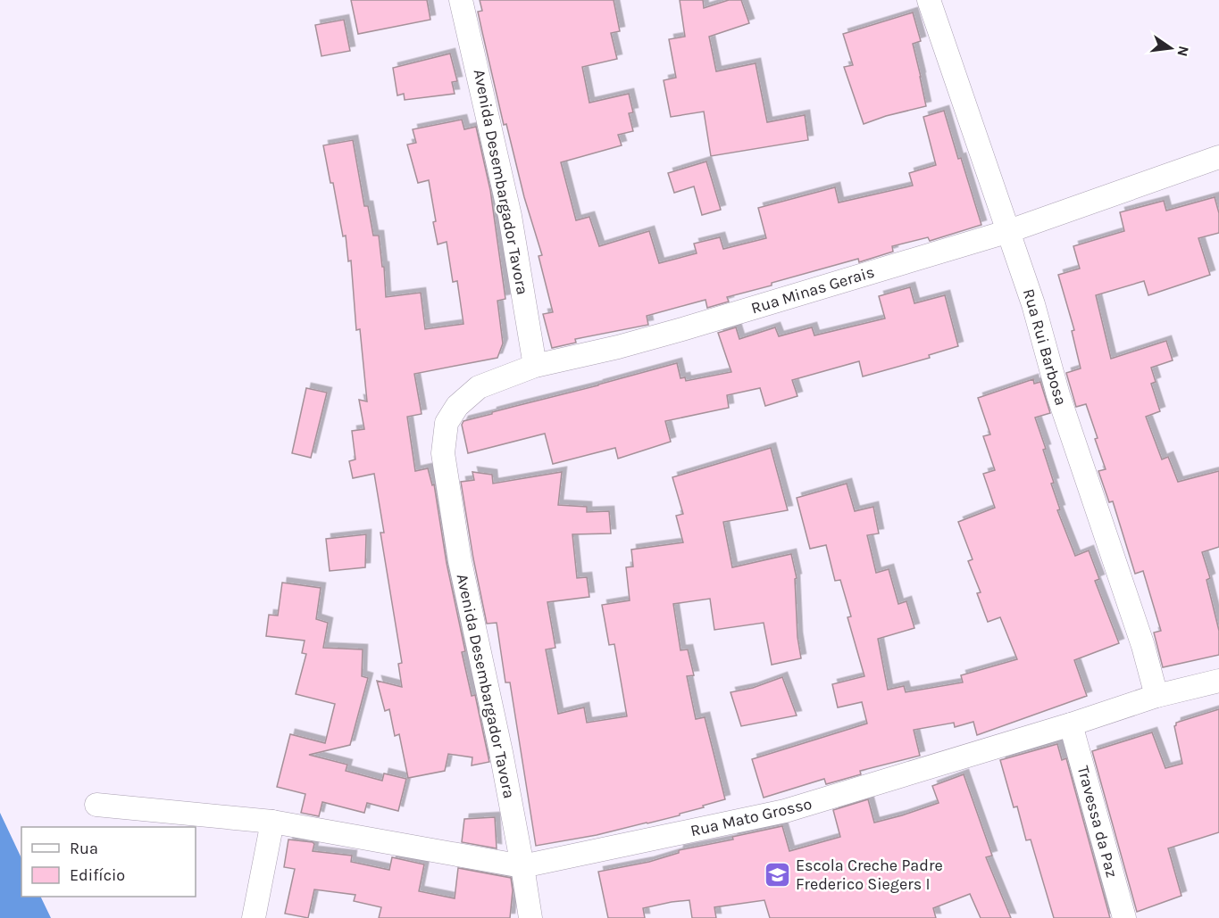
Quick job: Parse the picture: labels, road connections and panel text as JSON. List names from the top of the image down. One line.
{"streets":{"street":["Avenida Desembargador Tavora","Rua Minas Gerais","Rua Rui Barbosa","Rua Mato Grosso","Travessa da Paz"]},"crossings":[["Avenida Desembargador Tavora","Rua Minas Gerais"],["Avenida Desembargador Tavora","Rua Mato Grosso"],["Rua Minas Gerais","Rua Rui Barbosa"],["Rua Rui Barbosa","Rua Mato Grosso"],["Rua Mato Grosso","Travessa da Paz"]],"places":{"school or university":["Escola Creche Padre Frederico Siegers I"]},"legend":["Rua","Edifício"],"north":"right"}
